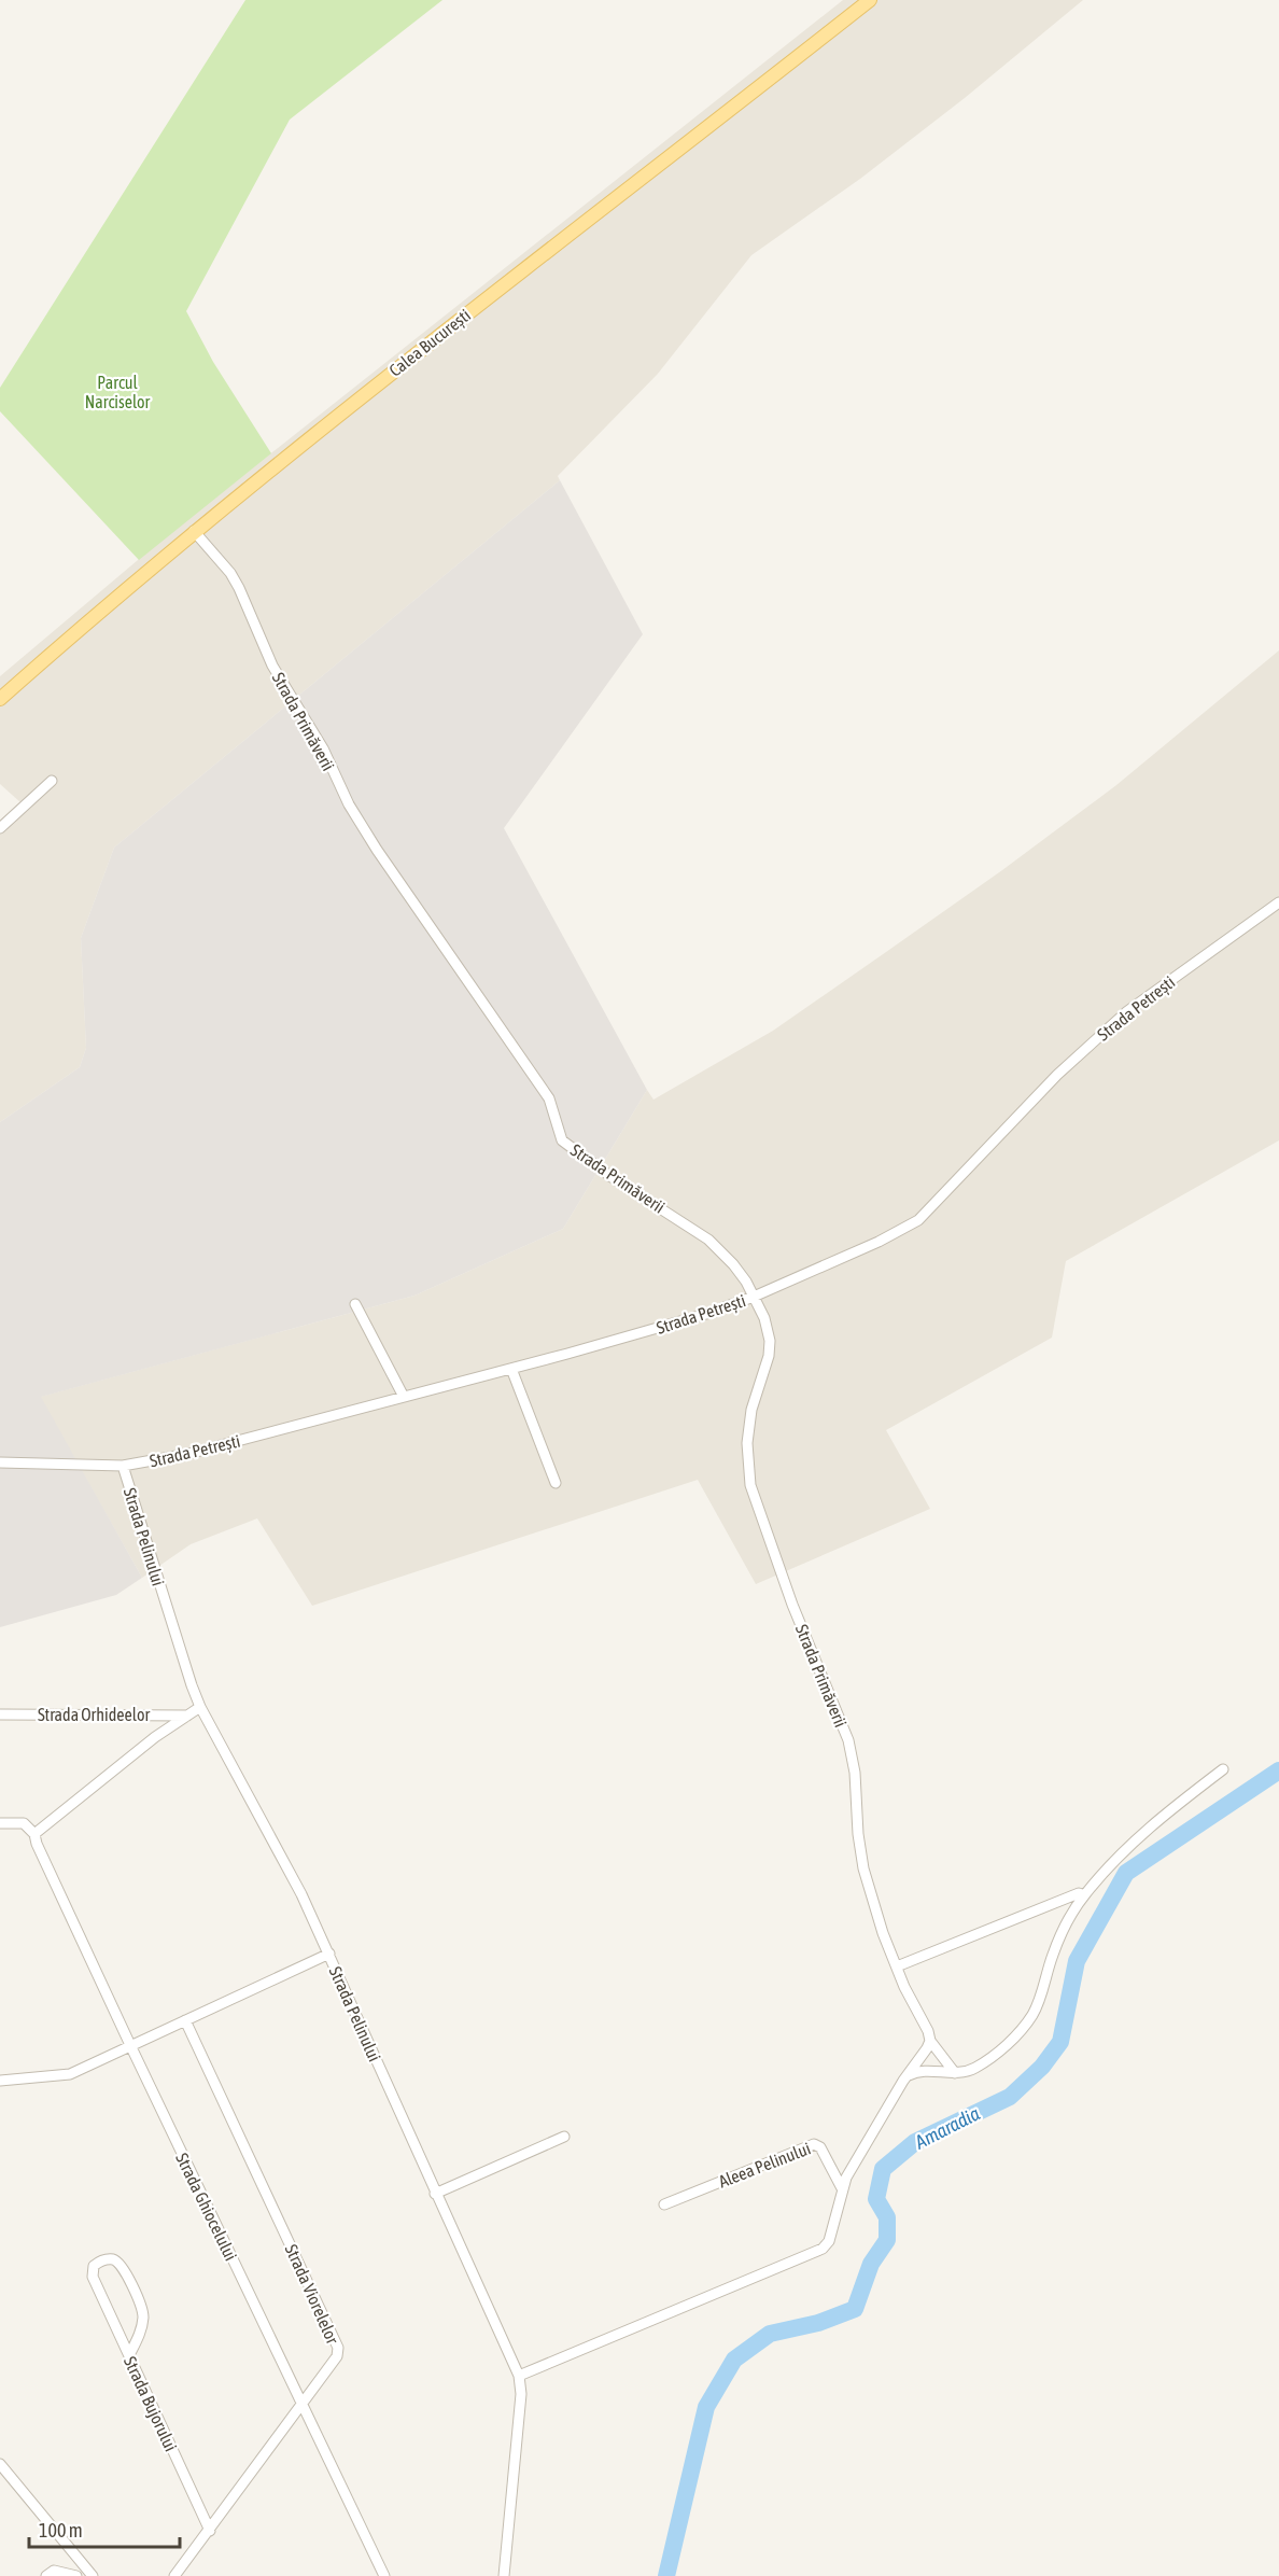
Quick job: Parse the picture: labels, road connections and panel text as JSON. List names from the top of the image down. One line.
{"streets":{"main road":["Calea București"],"street":["Strada Primăverii","Strada Petrești","Strada Pelinului","Strada Orhideelor","Aleea Pelinului","Strada Ghiocelului","Strada Viorelelor","Strada Bujorului"]},"crossings":[["Calea București","Strada Primăverii"],["Strada Primăverii","Strada Petrești"],["Strada Petrești","Strada Pelinului"],["Strada Ghiocelului","Strada Viorelelor"],["Strada Viorelelor","Strada Bujorului"]],"water":["Amaradia"],"parks":["Parcul Narciselor"],"scale_bar":"100 m"}
